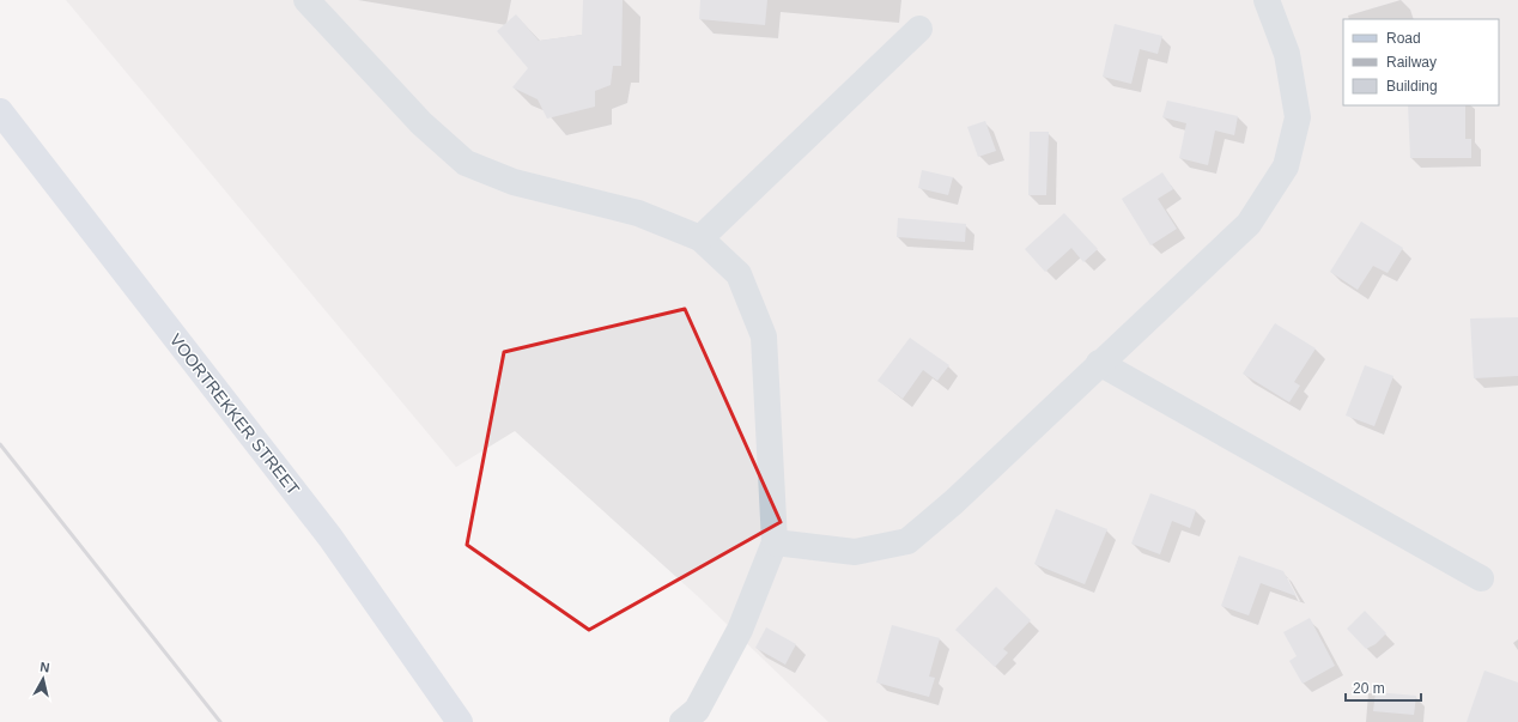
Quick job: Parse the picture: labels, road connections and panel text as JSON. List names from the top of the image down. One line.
{"streets":{"main road":["VOORTREKKER STREET"]},"legend":["Road","Railway","Building"],"scale_bar":"20 m","north":"top"}
